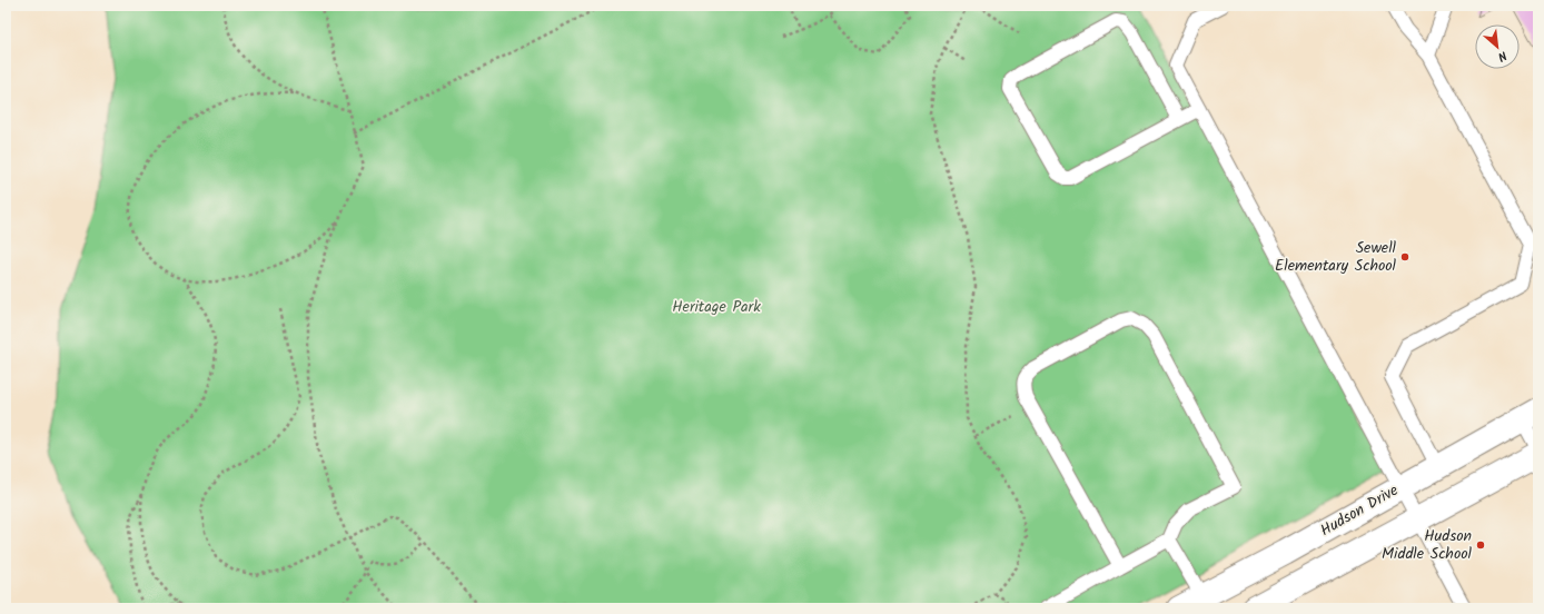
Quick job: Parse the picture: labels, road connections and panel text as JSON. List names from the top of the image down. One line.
{"streets":{"street":["Hudson Drive"]},"parks":["Heritage Park"],"places":["Sewell Elementary School","Hudson Middle School"],"north":"bottom right"}
